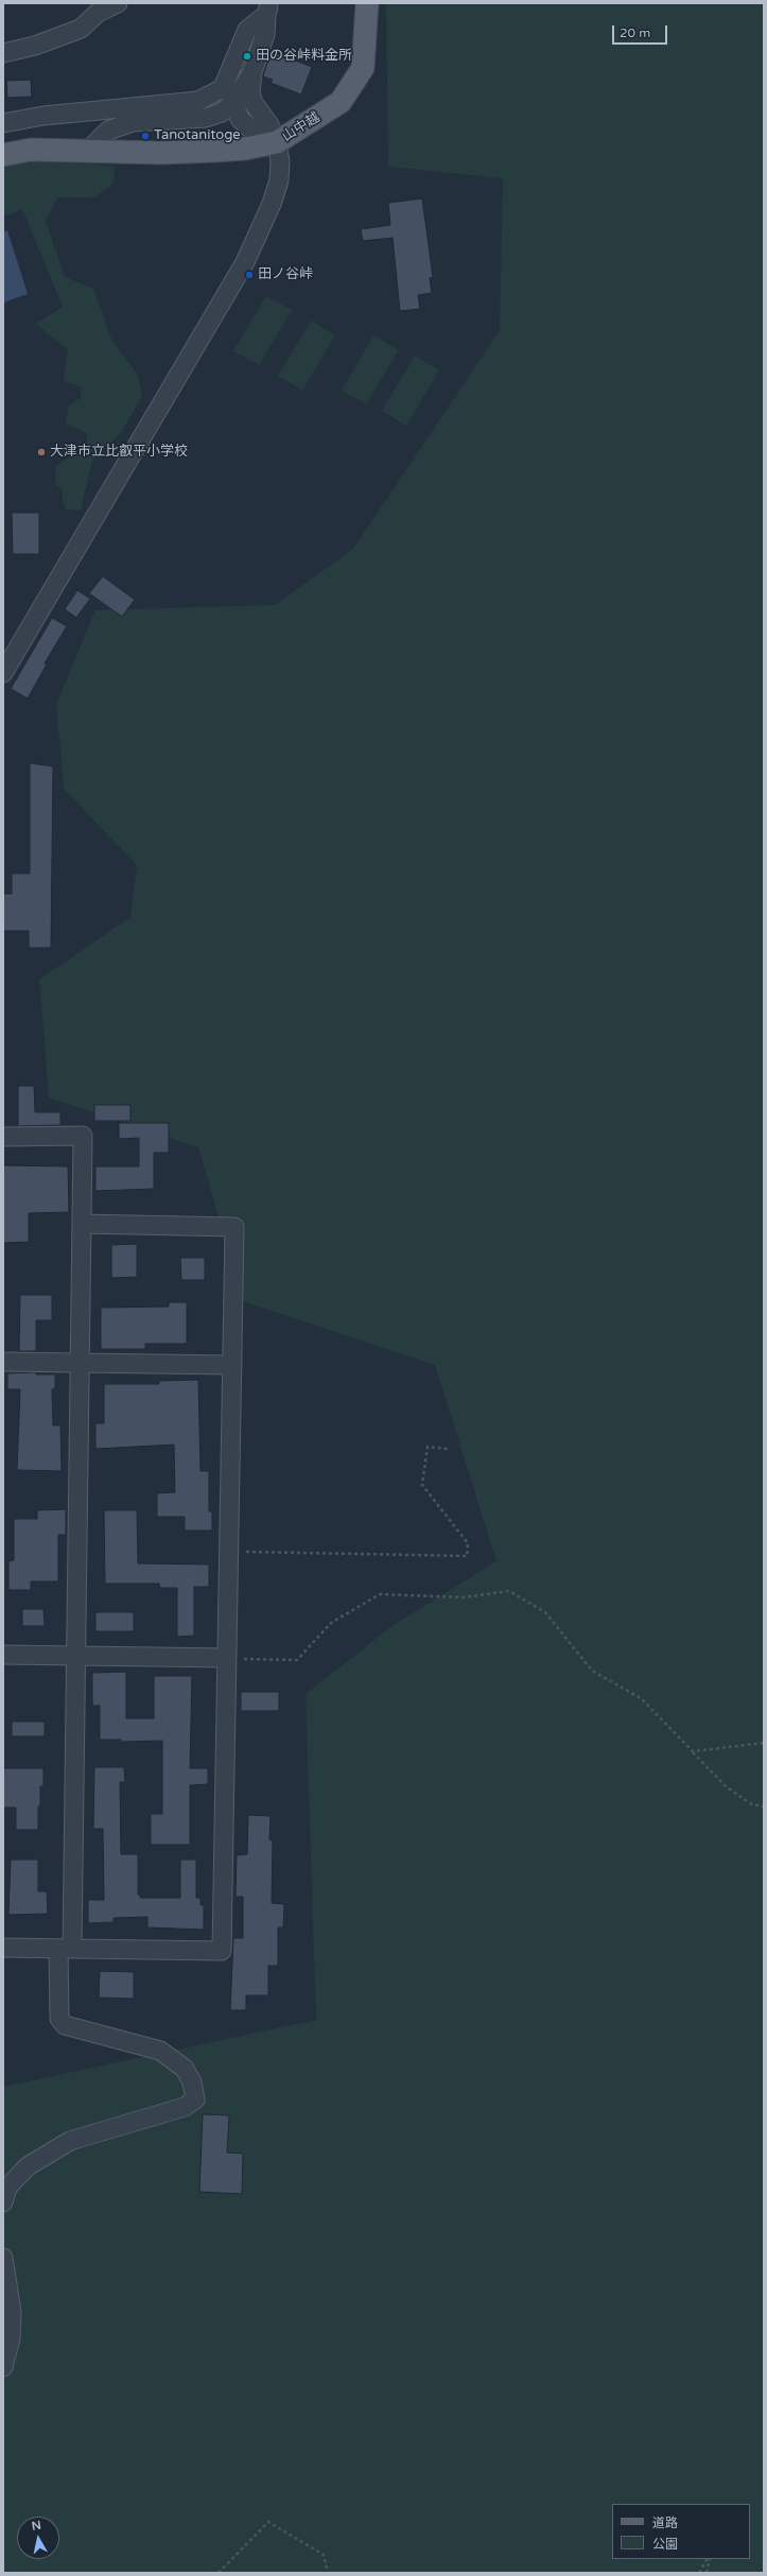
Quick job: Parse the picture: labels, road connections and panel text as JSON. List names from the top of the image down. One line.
{"streets":{"main road":["山中越"]},"places":["田の谷峠料金所","Tanotanitoge","田ノ谷峠","大津市立比叡平小学校"],"legend":["道路","公園"],"scale_bar":"20 m","north":"top"}
